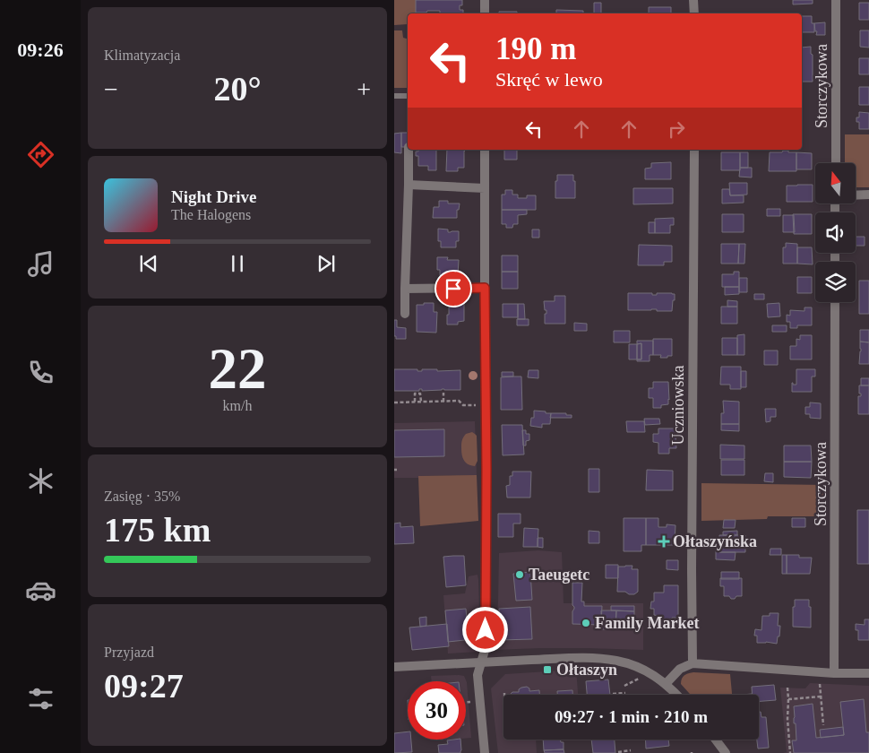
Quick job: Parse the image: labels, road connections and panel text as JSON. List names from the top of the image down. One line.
{"streets":{"street":["Storczykowa","Uczniowska"]},"places":{"health":["Ołtaszyńska"],"other":["Taeugetc","Family Market"],"transit":["Ołtaszyn"]},"north":"top","page":{"tabs":"09:26","tile":["Klimatyzacja",["22","km/h"],["Zasięg · 35%","175 km"],["Przyjazd","09:27"]],"turn":["190 m","Skręć w lewo"],"heat":["−","20°","+"],"song":["Night Drive","The Halogens"],"limit":"30","trip":"09:27 · 1 min · 210 m"}}
